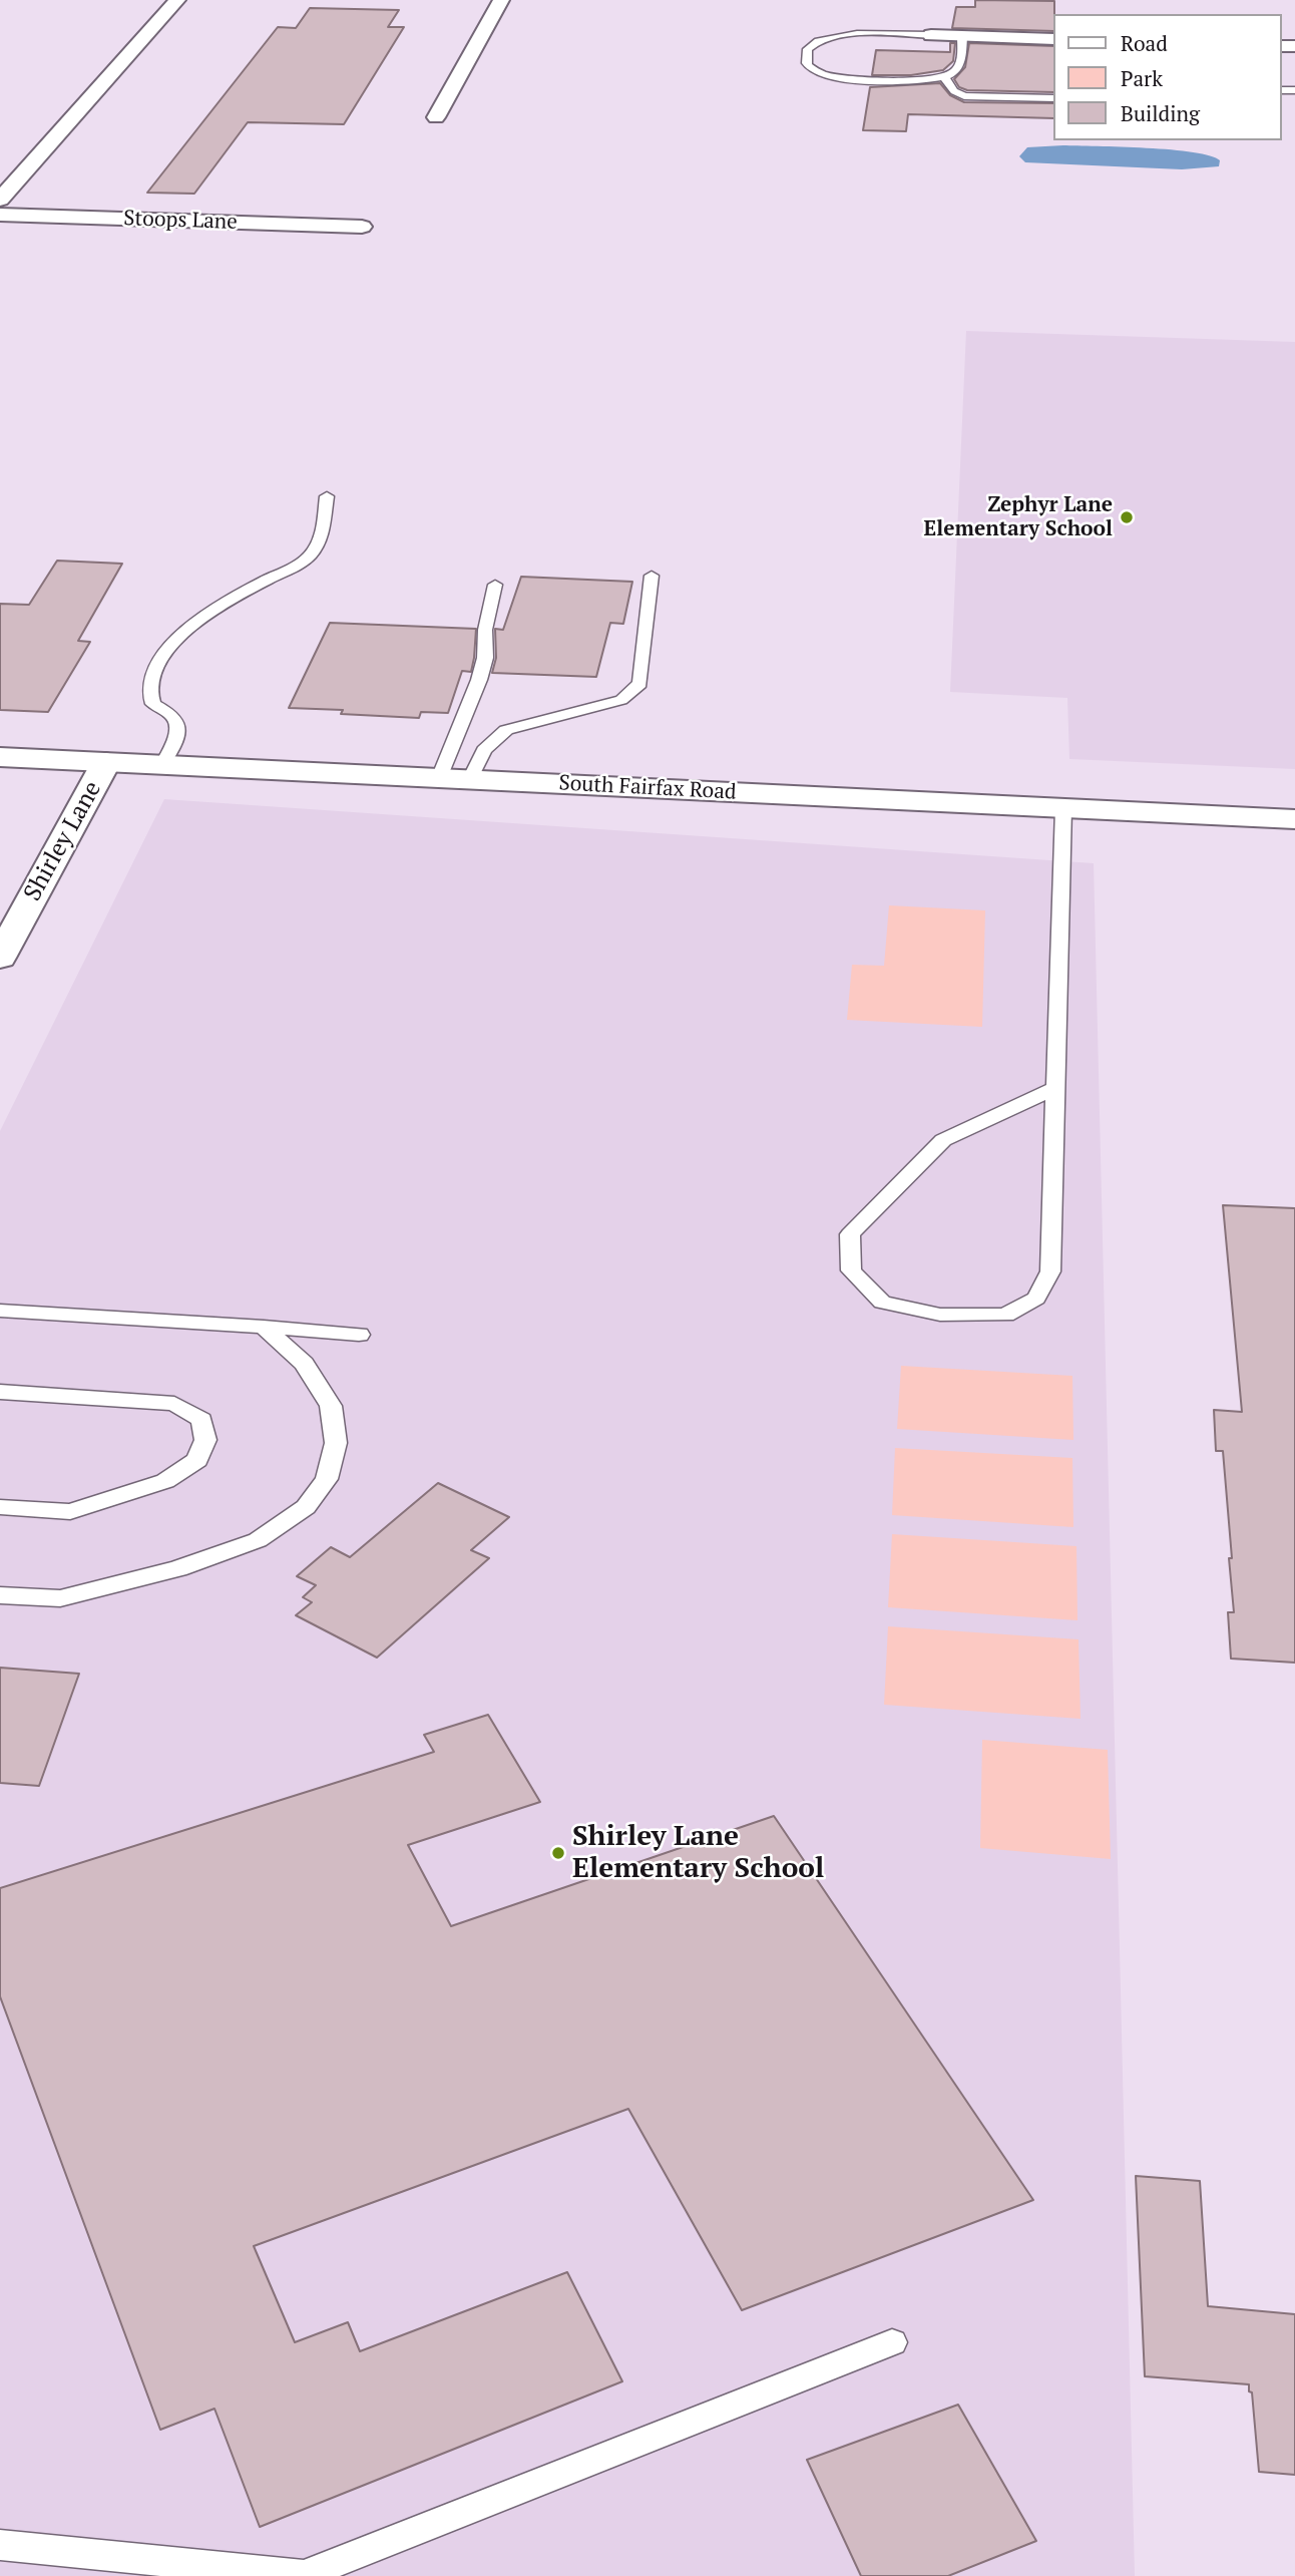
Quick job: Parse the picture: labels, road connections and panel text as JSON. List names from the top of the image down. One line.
{"streets":{"street":["Stoops Lane","South Fairfax Road","Shirley Lane"]},"crossings":[["South Fairfax Road","Shirley Lane"]],"places":["Zephyr Lane Elementary School","Shirley Lane Elementary School"],"legend":["Road","Park","Building"]}
